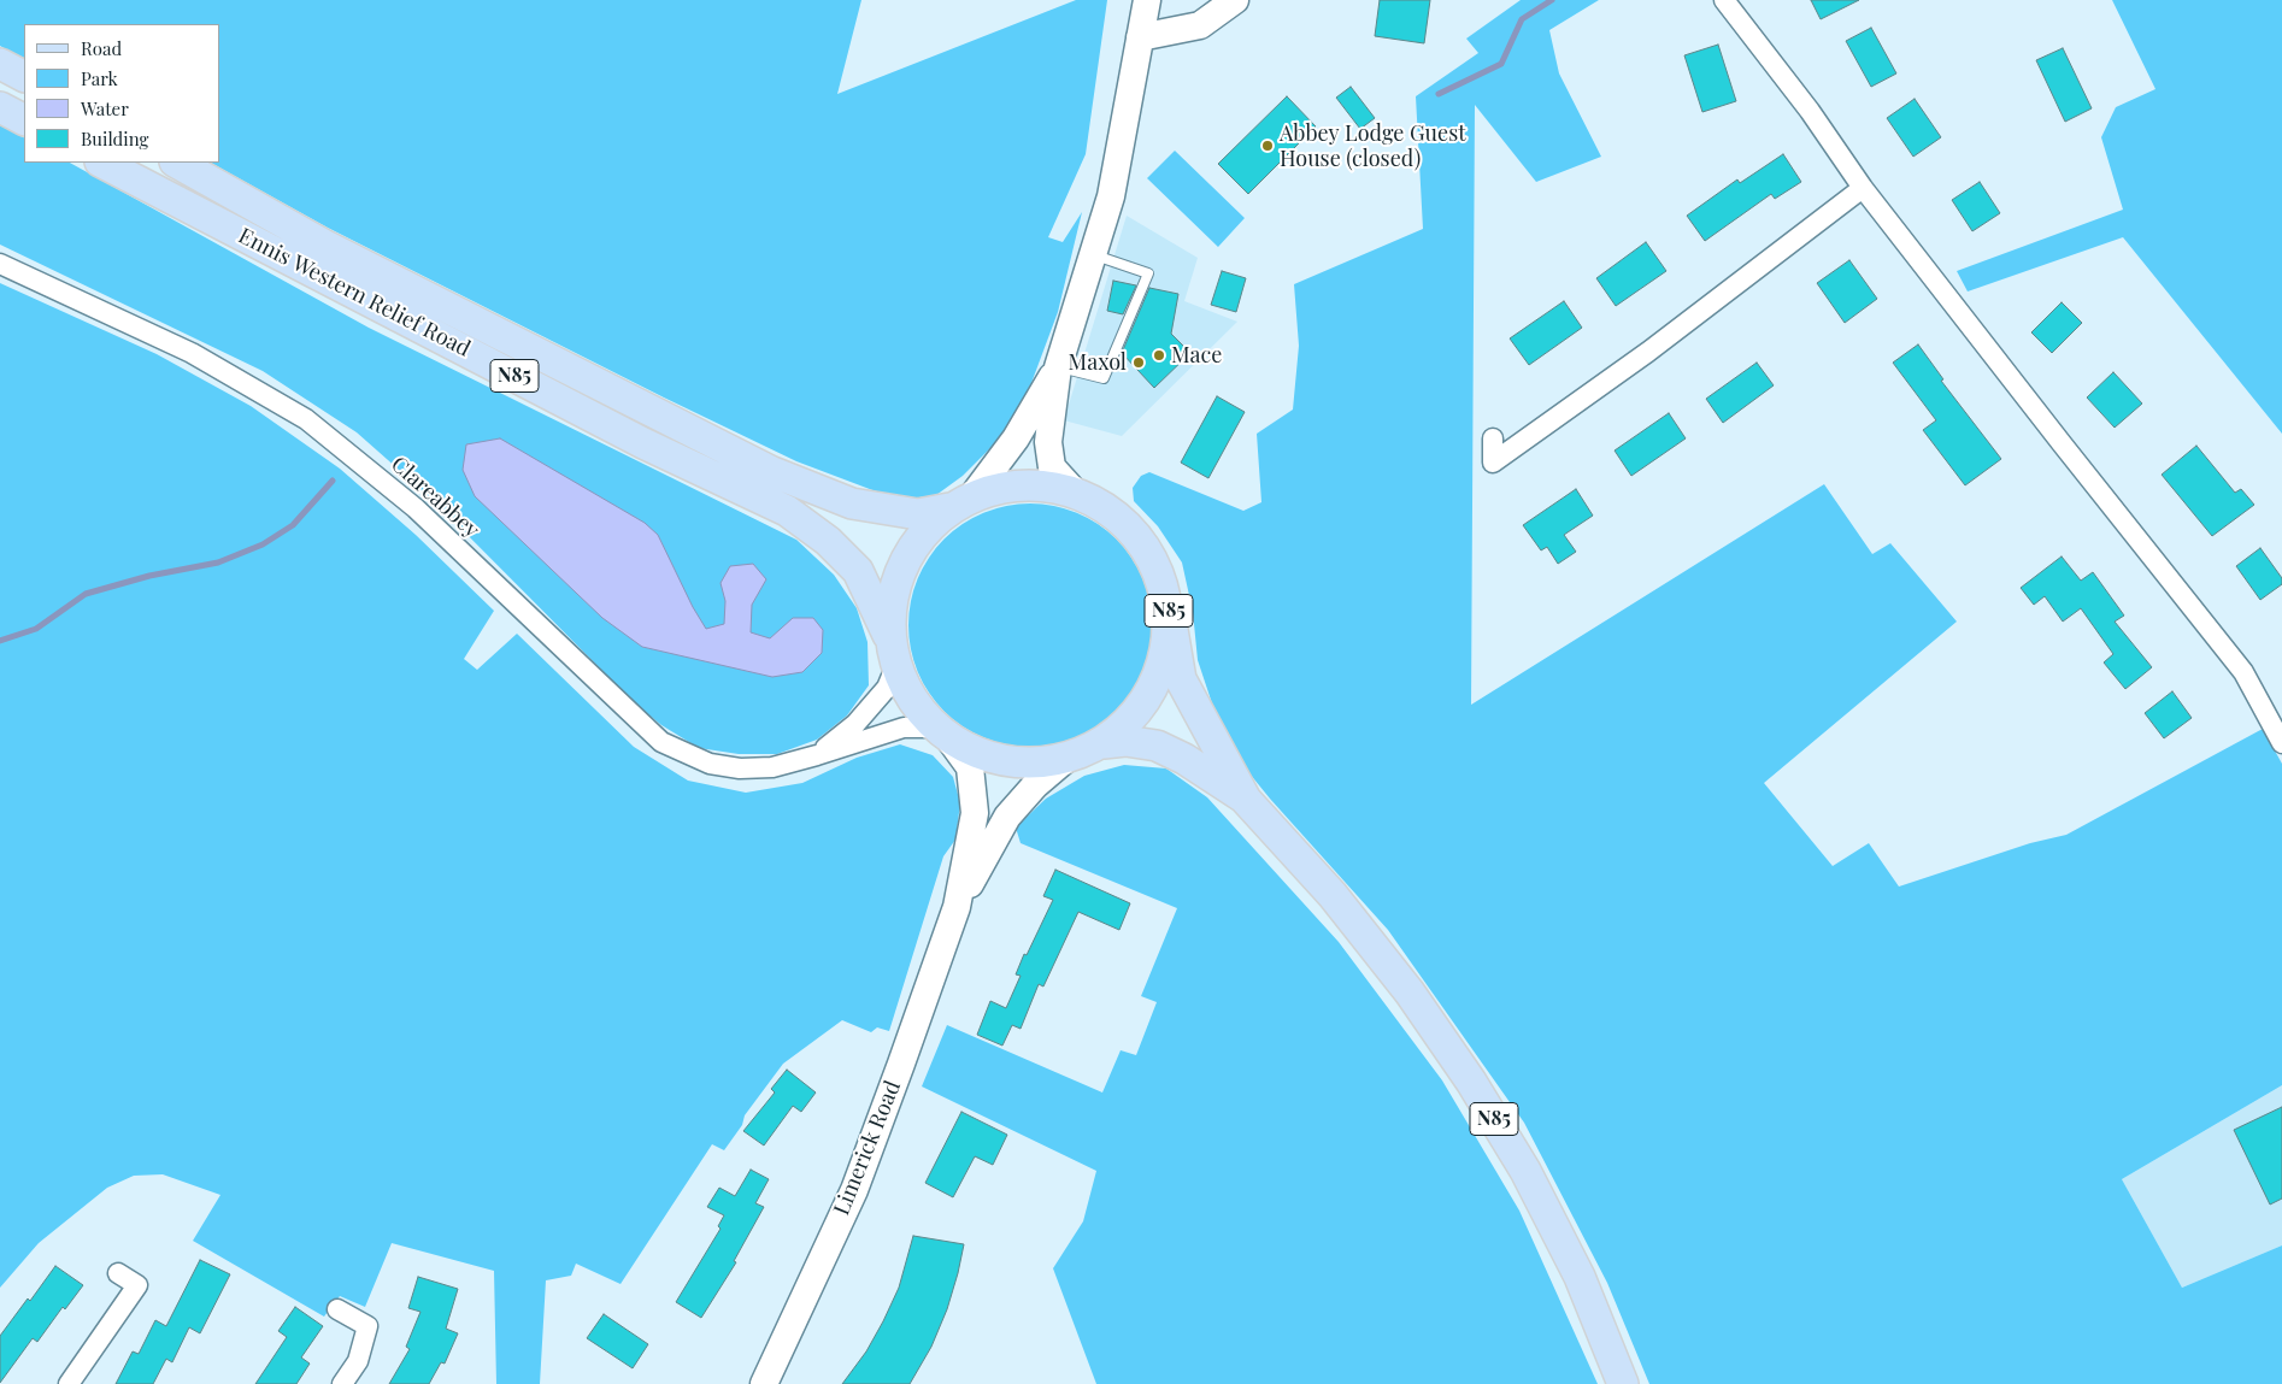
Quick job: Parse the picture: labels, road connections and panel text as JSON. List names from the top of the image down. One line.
{"streets":{"main road":["Ennis Western Relief Road","N85","Limerick Road"],"street":["Clareabbey"]},"crossings":[["Ennis Western Relief Road","N85"],["N85","Clareabbey"]],"places":["Abbey Lodge Guest House (closed)","Mace","Maxol"],"legend":["Road","Park","Water","Building"]}
